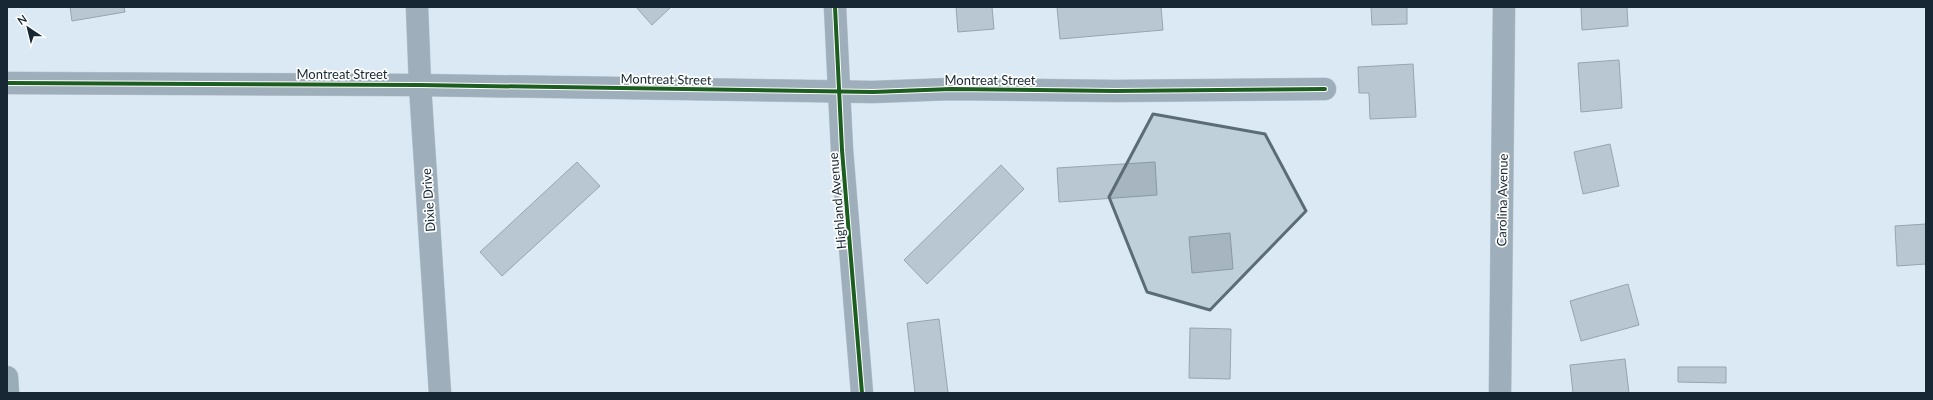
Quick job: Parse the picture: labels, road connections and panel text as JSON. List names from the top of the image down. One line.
{"streets":{"street":["Montreat Street","Dixie Drive","Carolina Avenue","Highland Avenue"]},"crossings":[["Montreat Street","Dixie Drive"],["Montreat Street","Highland Avenue"]],"north":"top left"}
